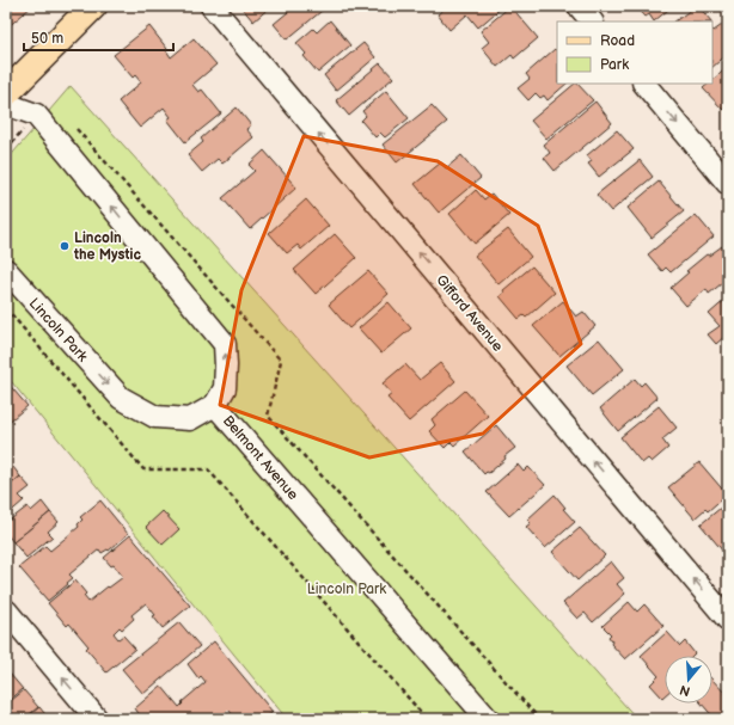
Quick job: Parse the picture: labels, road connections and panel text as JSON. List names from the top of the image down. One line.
{"streets":{"street":["Gifford Avenue","Lincoln Park","Belmont Avenue"]},"crossings":[["Lincoln Park","Belmont Avenue"]],"one_way":["Gifford Avenue","Lincoln Park","Belmont Avenue"],"parks":["Lincoln Park"],"places":["Lincoln the Mystic"],"legend":["Road","Park"],"scale_bar":"50 m","north":"bottom"}
